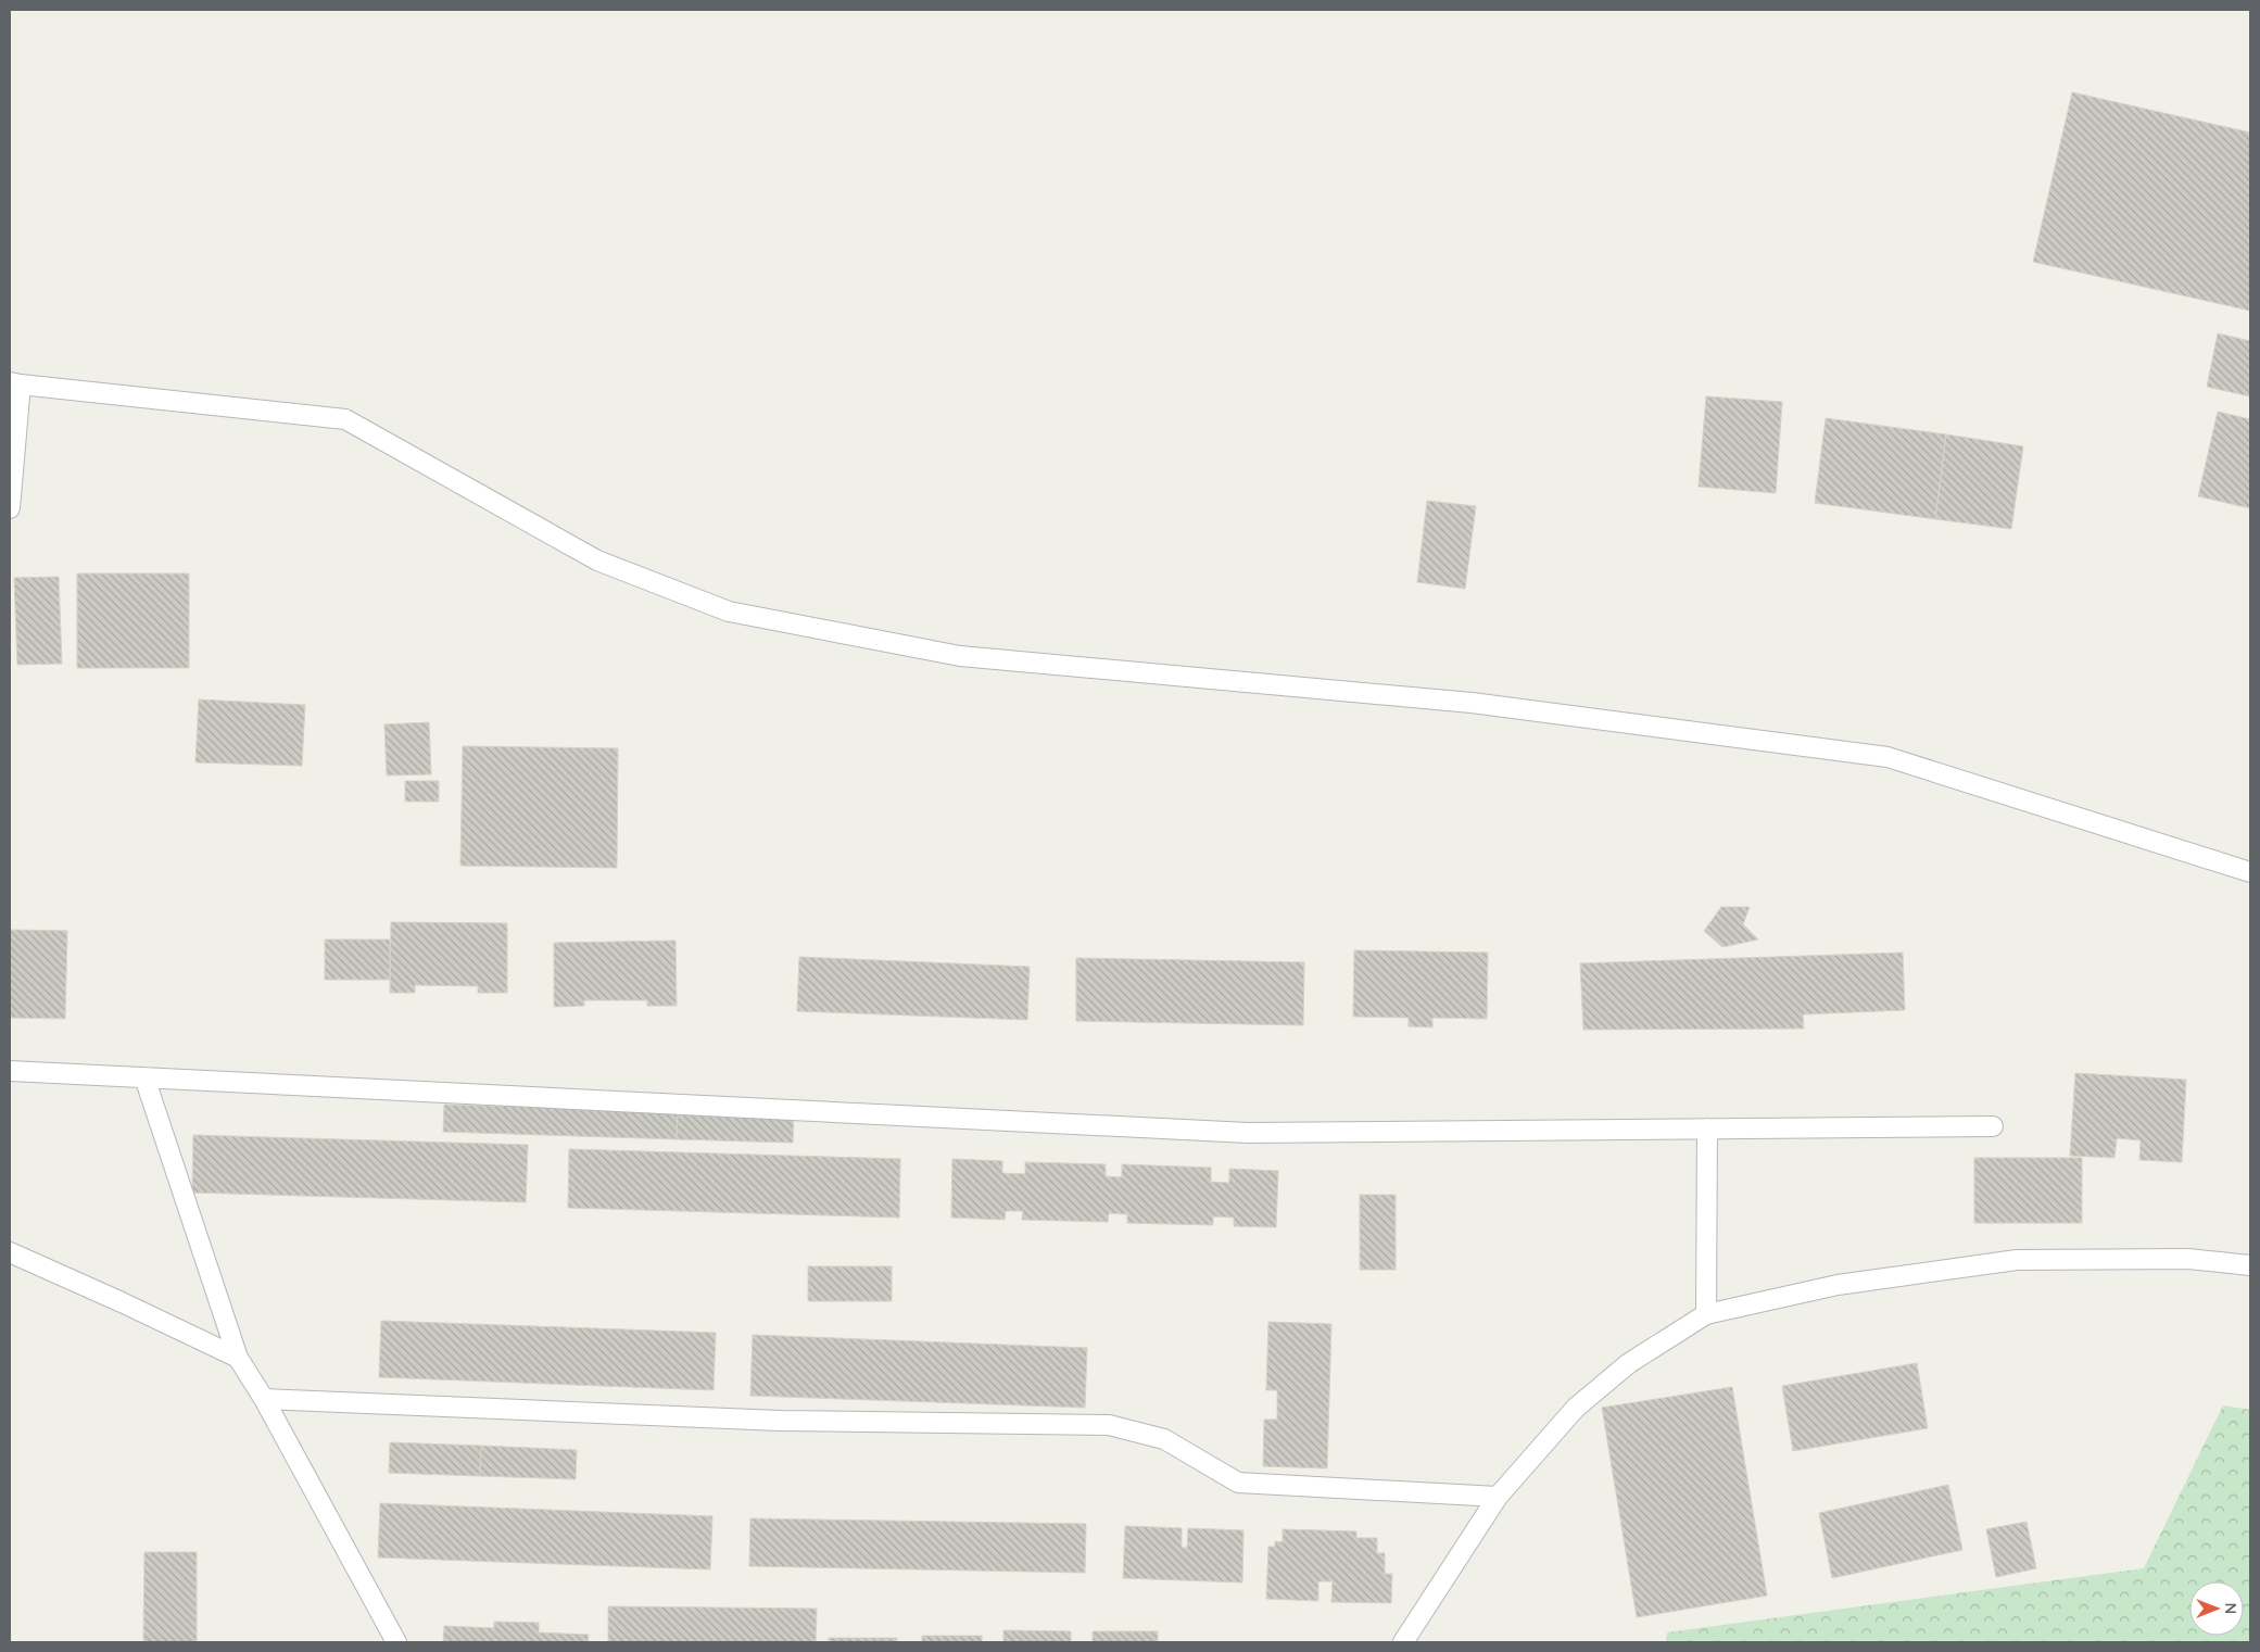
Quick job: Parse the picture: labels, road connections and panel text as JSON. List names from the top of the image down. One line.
{"north":"right"}
